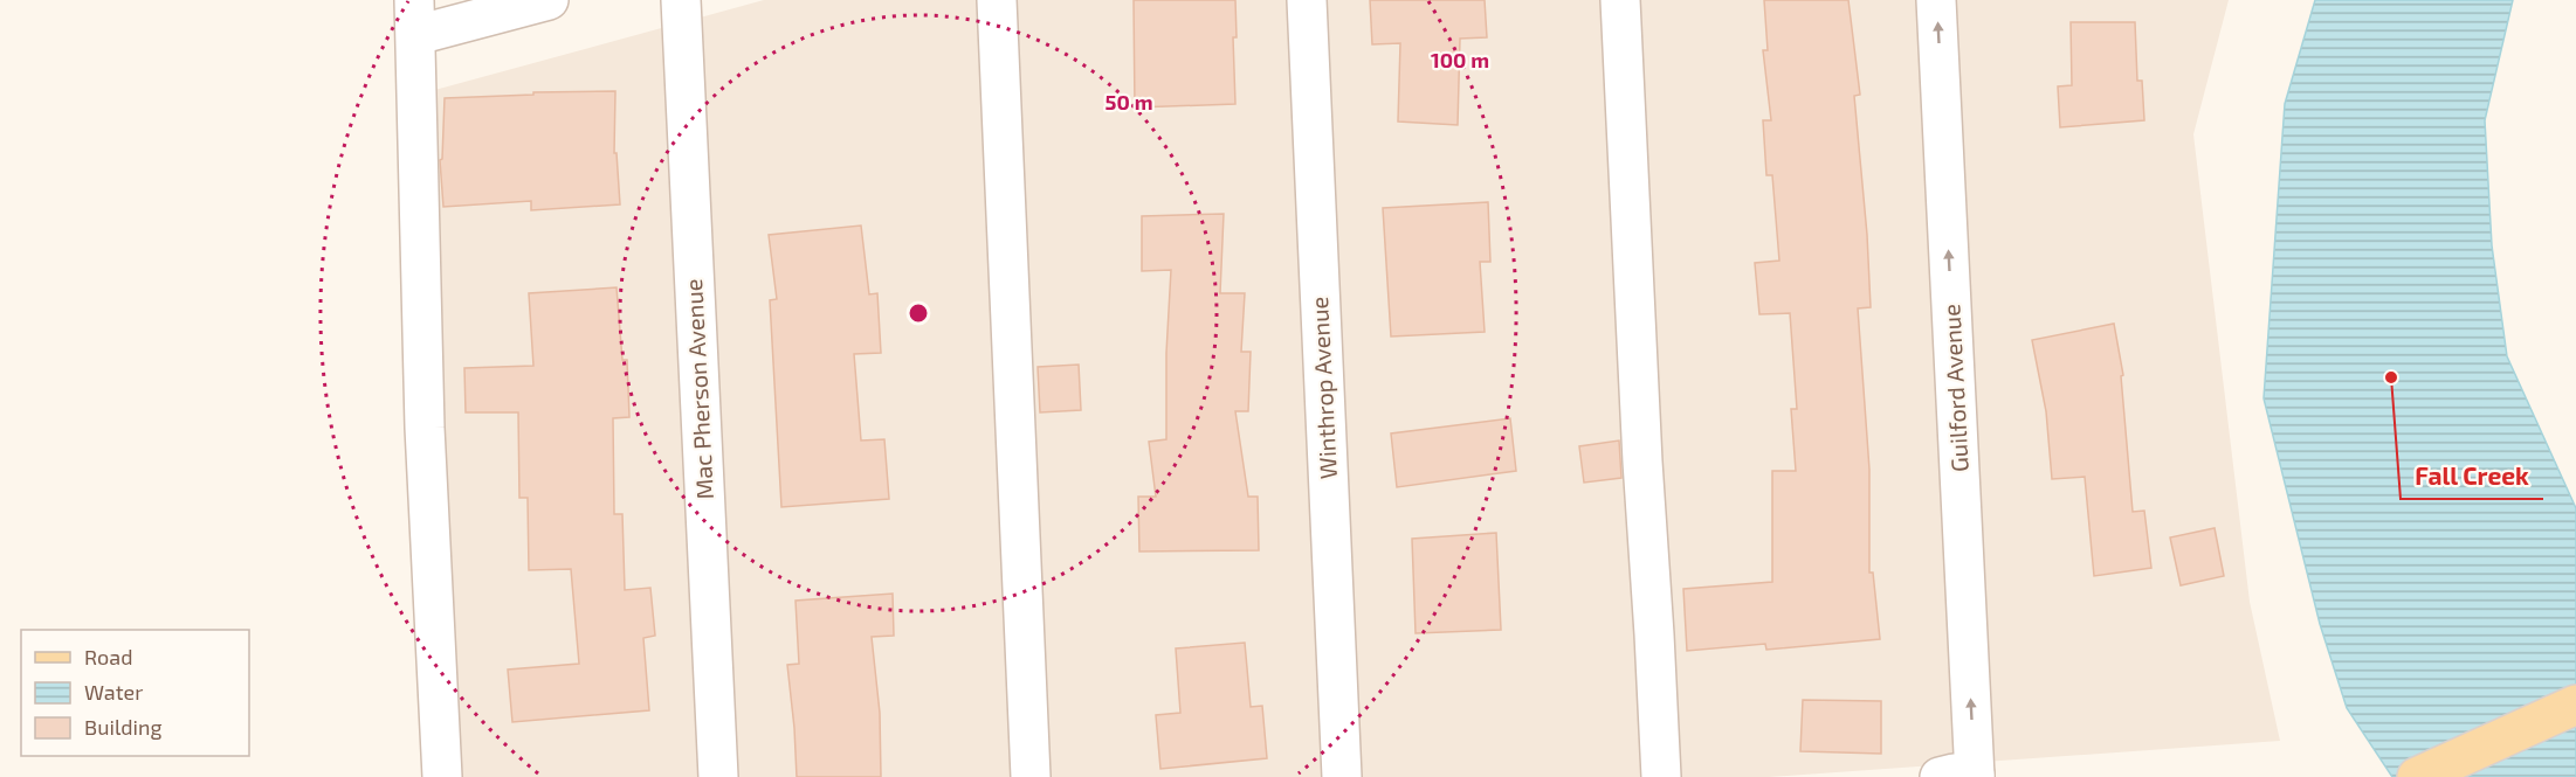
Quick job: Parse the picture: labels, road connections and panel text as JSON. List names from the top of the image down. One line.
{"streets":{"street":["Winthrop Avenue","Guilford Avenue","Mac Pherson Avenue"]},"places":["Fall Creek"],"legend":["Road","Water","Building"],"rings":["100 m","50 m"]}
